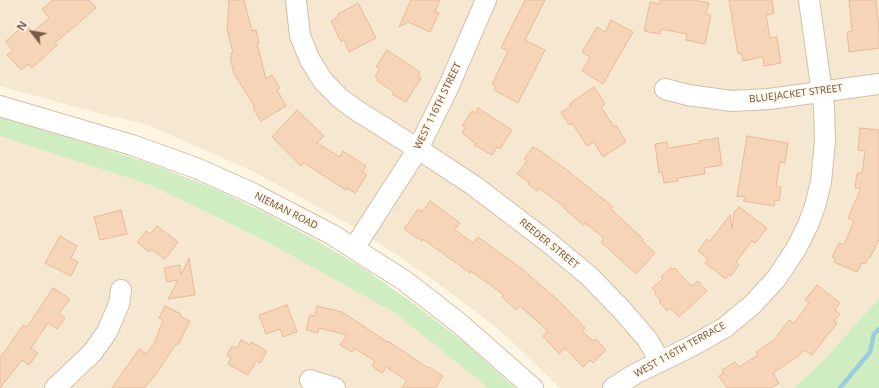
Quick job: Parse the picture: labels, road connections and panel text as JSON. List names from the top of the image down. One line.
{"streets":{"street":["BLUEJACKET STREET","WEST 116TH STREET","NIEMAN ROAD","REEDER STREET","WEST 116TH TERRACE"]},"crossings":[["BLUEJACKET STREET","WEST 116TH TERRACE"],["WEST 116TH STREET","NIEMAN ROAD"],["WEST 116TH STREET","REEDER STREET"],["REEDER STREET","WEST 116TH TERRACE"]],"north":"top left"}
